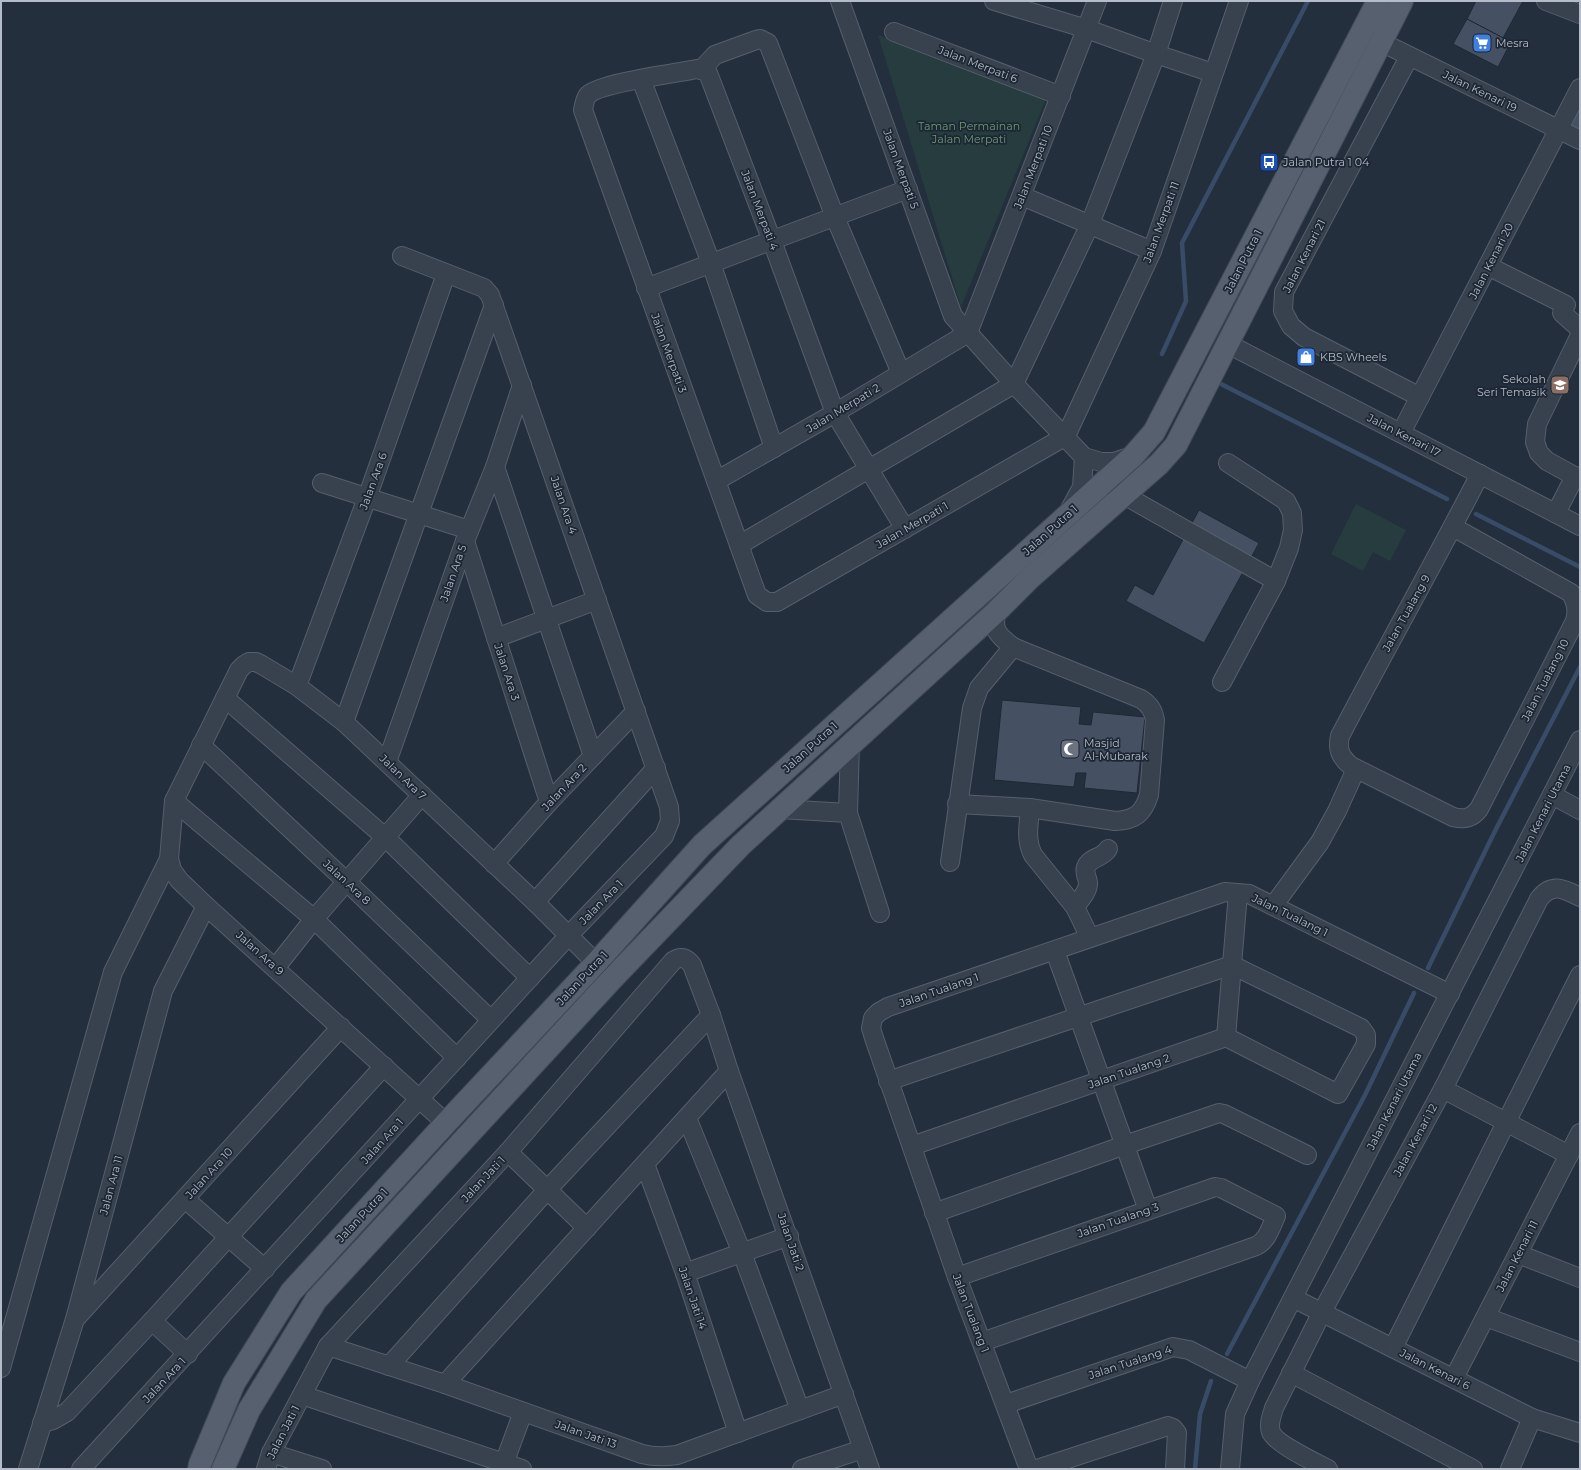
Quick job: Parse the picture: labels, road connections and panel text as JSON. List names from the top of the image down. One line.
{"streets":{"main road":["Jalan Putra 1"],"street":["Jalan Merpati 6","Jalan Kenari 19","Jalan Merpati 10","Jalan Merpati 5","Jalan Merpati 4","Jalan Merpati 11","Jalan Kenari 21","Jalan Kenari 20","Jalan Merpati 3","Jalan Merpati 2","Jalan Kenari 17","Jalan Ara 6","Jalan Ara 4","Jalan Merpati 1","Jalan Ara 5","Jalan Tualang 9","Jalan Ara 3","Jalan Tualang 10","Jalan Ara 7","Jalan Ara 2","Jalan Kenari Utama","Jalan Ara 8","Jalan Ara 1","Jalan Tualang 1","Jalan Ara 9","Jalan Tualang 2","Jalan Kenari 12","Jalan Ara 10","Jalan Jati 1","Jalan Ara 11","Jalan Tualang 3","Jalan Jati 2","Jalan Kenari 11","Jalan Jati 14","Jalan Tualang 4","Jalan Kenari 6","Jalan Jati 13"]},"crossings":[["Jalan Merpati 6","Jalan Merpati 10"],["Jalan Kenari 19","Jalan Kenari 21"],["Jalan Kenari 19","Jalan Putra 1"],["Jalan Kenari 19","Jalan Kenari 20"],["Jalan Merpati 10","Jalan Merpati 5"],["Jalan Merpati 10","Jalan Merpati 2"],["Jalan Merpati 5","Jalan Merpati 11"],["Jalan Merpati 5","Jalan Merpati 2"],["Jalan Merpati 5","Jalan Merpati 1"],["Jalan Merpati 4","Jalan Merpati 2"],["Jalan Merpati 4","Jalan Merpati 1"],["Jalan Merpati 11","Jalan Merpati 1"],["Jalan Kenari 21","Jalan Kenari 20"],["Jalan Putra 1","Jalan Kenari 17"],["Jalan Putra 1","Jalan Ara 7"],["Jalan Putra 1","Jalan Ara 9"],["Jalan Kenari 20","Jalan Kenari 17"],["Jalan Merpati 3","Jalan Merpati 2"],["Jalan Merpati 3","Jalan Merpati 1"],["Jalan Kenari 17","Jalan Tualang 9"],["Jalan Ara 6","Jalan Ara 4"],["Jalan Ara 6","Jalan Ara 7"],["Jalan Ara 4","Jalan Ara 5"],["Jalan Ara 4","Jalan Ara 2"],["Jalan Ara 4","Jalan Ara 1"],["Jalan Ara 5","Jalan Ara 3"],["Jalan Ara 5","Jalan Ara 7"],["Jalan Tualang 9","Jalan Tualang 10"],["Jalan Ara 3","Jalan Ara 2"],["Jalan Ara 7","Jalan Ara 2"],["Jalan Ara 7","Jalan Ara 8"],["Jalan Ara 7","Jalan Ara 1"],["Jalan Kenari Utama","Jalan Tualang 1"],["Jalan Kenari Utama","Jalan Tualang 4"],["Jalan Kenari Utama","Jalan Kenari 6"],["Jalan Ara 8","Jalan Ara 1"],["Jalan Ara 1","Jalan Ara 9"],["Jalan Tualang 1","Jalan Tualang 2"],["Jalan Tualang 1","Jalan Tualang 3"],["Jalan Tualang 1","Jalan Tualang 4"],["Jalan Ara 9","Jalan Ara 10"],["Jalan Ara 9","Jalan Ara 11"],["Jalan Kenari 12","Jalan Kenari 6"],["Jalan Ara 10","Jalan Ara 11"],["Jalan Jati 1","Jalan Jati 2"],["Jalan Jati 1","Jalan Jati 13"],["Jalan Jati 2","Jalan Jati 13"],["Jalan Kenari 11","Jalan Kenari 6"],["Jalan Jati 14","Jalan Jati 13"]],"parks":["Taman Permainan Jalan Merpati"],"places":{"supermarket":["Mesra"],"bus stop":["Jalan Putra 1 04"],"shop":["KBS Wheels"],"school or university":["Sekolah Seri Temasik"],"mosque":["Masjid Al-Mubarak"]}}
